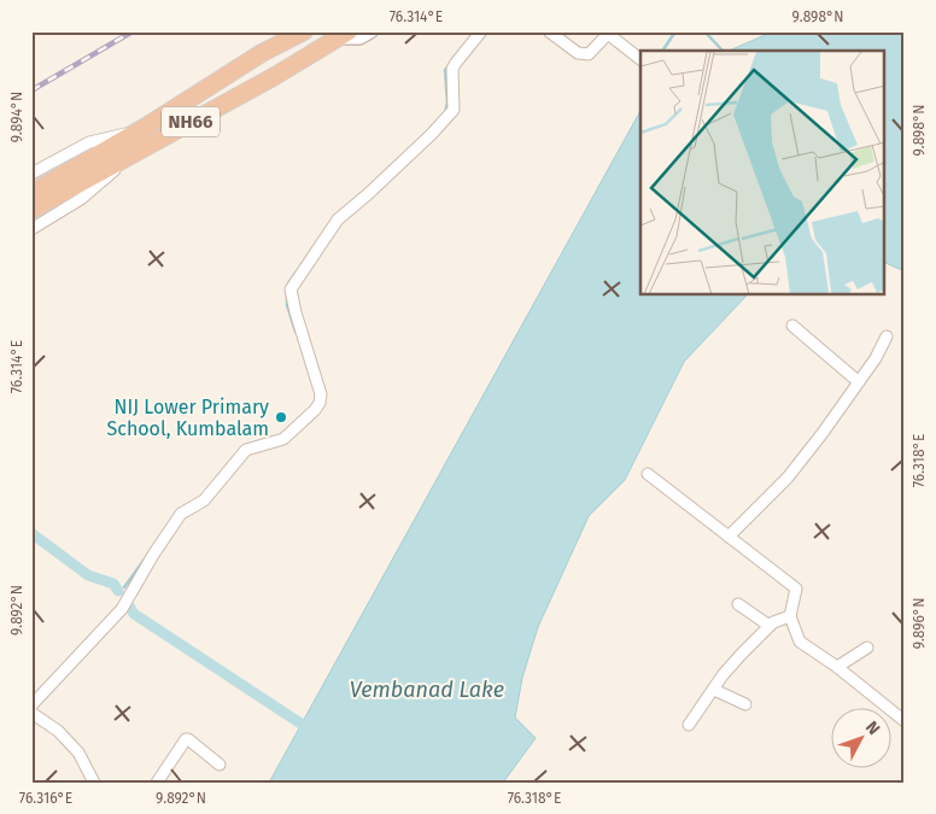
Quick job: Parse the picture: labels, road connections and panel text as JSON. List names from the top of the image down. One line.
{"streets":{"highway":["NH66"]},"water":["Vembanad Lake"],"places":["NIJ Lower Primary School, Kumbalam"],"north":"top right","coordinates":["76.314°E","9.898°N","9.894°N","76.318°E","9.892°N","9.896°N","76.316°E"]}
